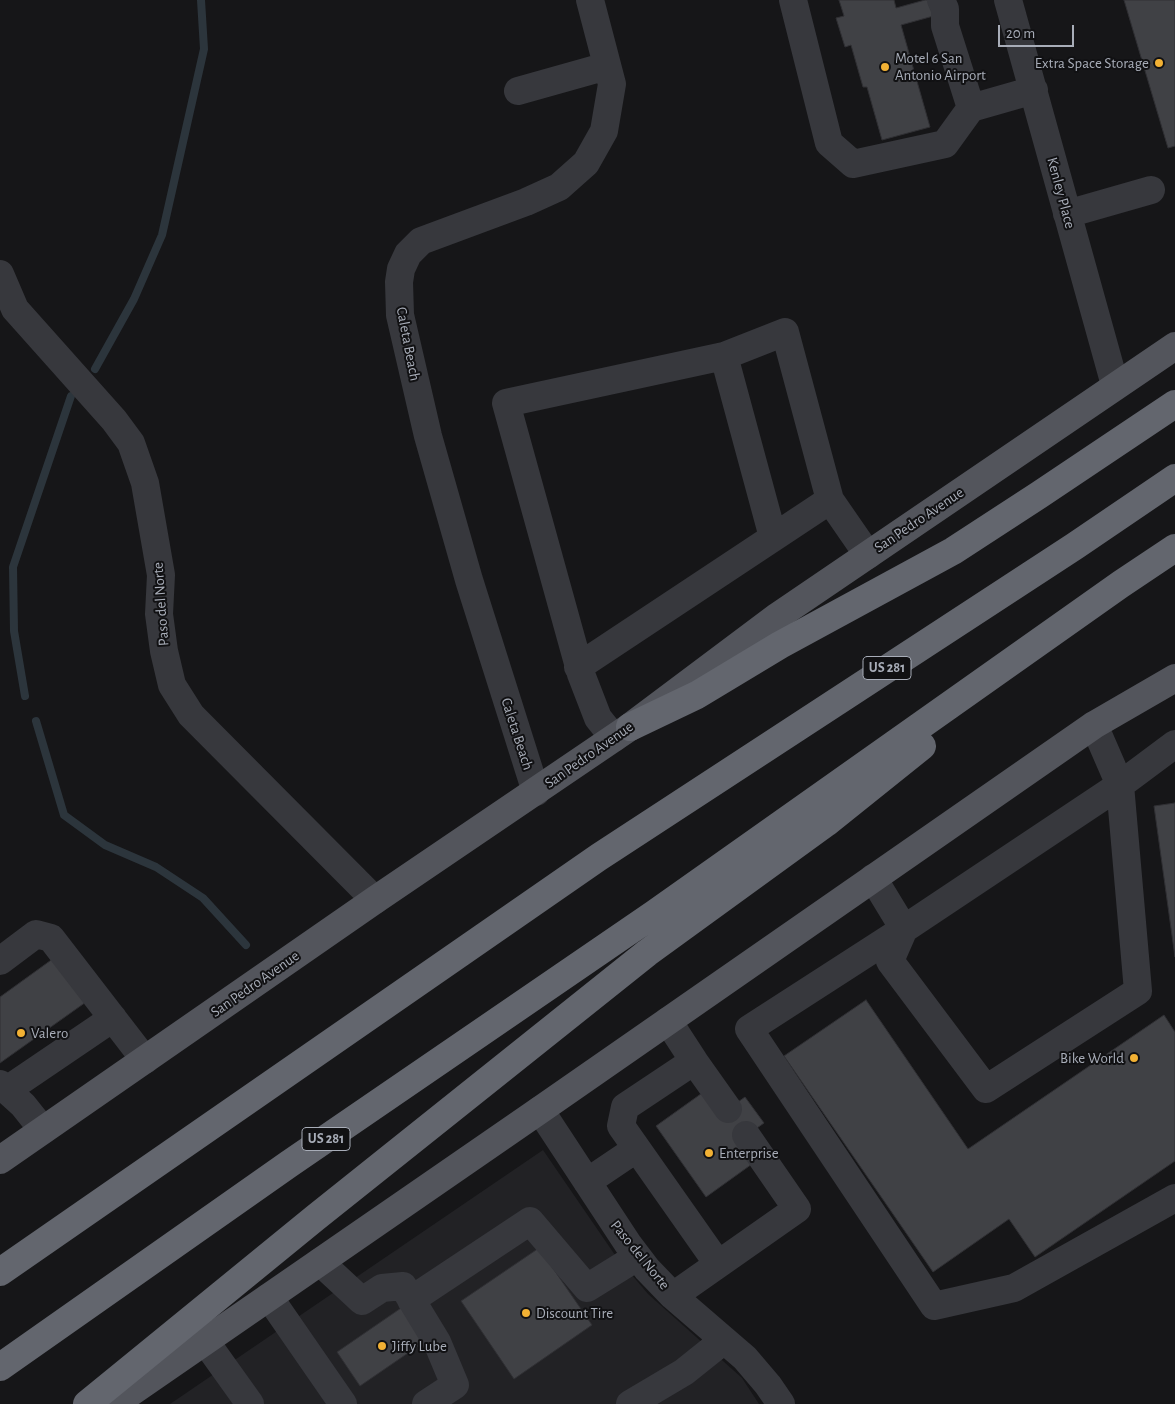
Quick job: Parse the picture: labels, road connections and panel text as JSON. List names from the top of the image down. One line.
{"streets":{"highway":["US 281"],"main road":["San Pedro Avenue"],"street":["Kenley Place","Caleta Beach","Paso del Norte"]},"crossings":[["Kenley Place","San Pedro Avenue"],["Caleta Beach","San Pedro Avenue"],["San Pedro Avenue","Paso del Norte"]],"places":["Extra Space Storage","Motel 6 San Antonio Airport","Valero","Bike World","Enterprise","Discount Tire","Jiffy Lube"],"scale_bar":"20 m"}
